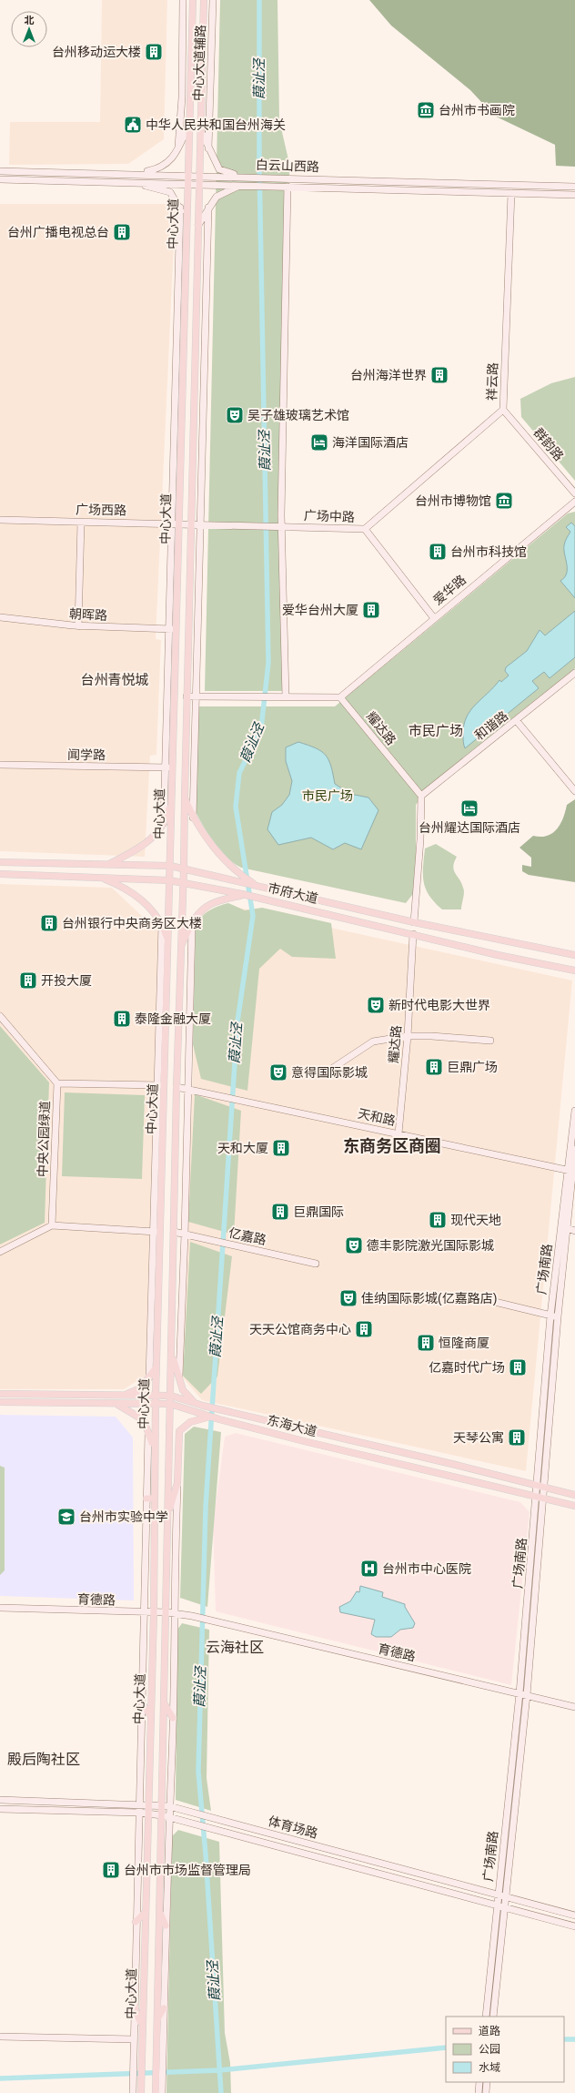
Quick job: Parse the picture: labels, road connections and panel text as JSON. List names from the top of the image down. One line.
{"streets":{"main road":["中心大道辅路","白云山西路","中心大道","祥云路","群韵路","广场西路","广场中路","爱华路","朝晖路","和谐路","耀达路","闻学路","市府大道","天和路","中央公园绿道","亿嘉路","广场南路","东海大道","育德路","体育场路"]},"crossings":[["中心大道辅路","中心大道"],["白云山西路","中心大道"],["白云山西路","祥云路"],["中心大道","广场西路"],["中心大道","朝晖路"],["中心大道","闻学路"],["中心大道","市府大道"],["中心大道","天和路"],["中心大道","亿嘉路"],["中心大道","东海大道"],["中心大道","育德路"],["中心大道","体育场路"],["祥云路","群韵路"],["祥云路","广场中路"],["广场西路","广场中路"],["广场中路","爱华路"],["爱华路","耀达路"],["和谐路","耀达路"],["耀达路","市府大道"],["耀达路","天和路"],["天和路","广场南路"],["广场南路","东海大道"],["广场南路","育德路"],["广场南路","体育场路"]],"districts":["台州青悦城","市民广场","东商务区商圈","云海社区","殿后陶社区"],"water":["葭沚泾"],"parks":["市民广场"],"places":{"building":["台州移动运大楼","台州广播电视总台","台州海洋世界","台州市科技馆","爱华台州大厦","台州银行中央商务区大楼","开投大厦","泰隆金融大厦","巨鼎广场","天和大厦","巨鼎国际","现代天地","天天公馆商务中心","恒隆商厦","亿嘉时代广场","天琴公寓","台州市市场监督管理局"],"museum":["台州市书画院","台州市博物馆"],"public building":["中华人民共和国台州海关"],"theatre":["吴子雄玻璃艺术馆","新时代电影大世界","意得国际影城","德丰影院激光国际影城","佳纳国际影城(亿嘉路店)"],"hotel":["海洋国际酒店","台州耀达国际酒店"],"school or university":["台州市实验中学"],"hospital":["台州市中心医院"]},"legend":["道路","公园","水域"],"north":"top"}
